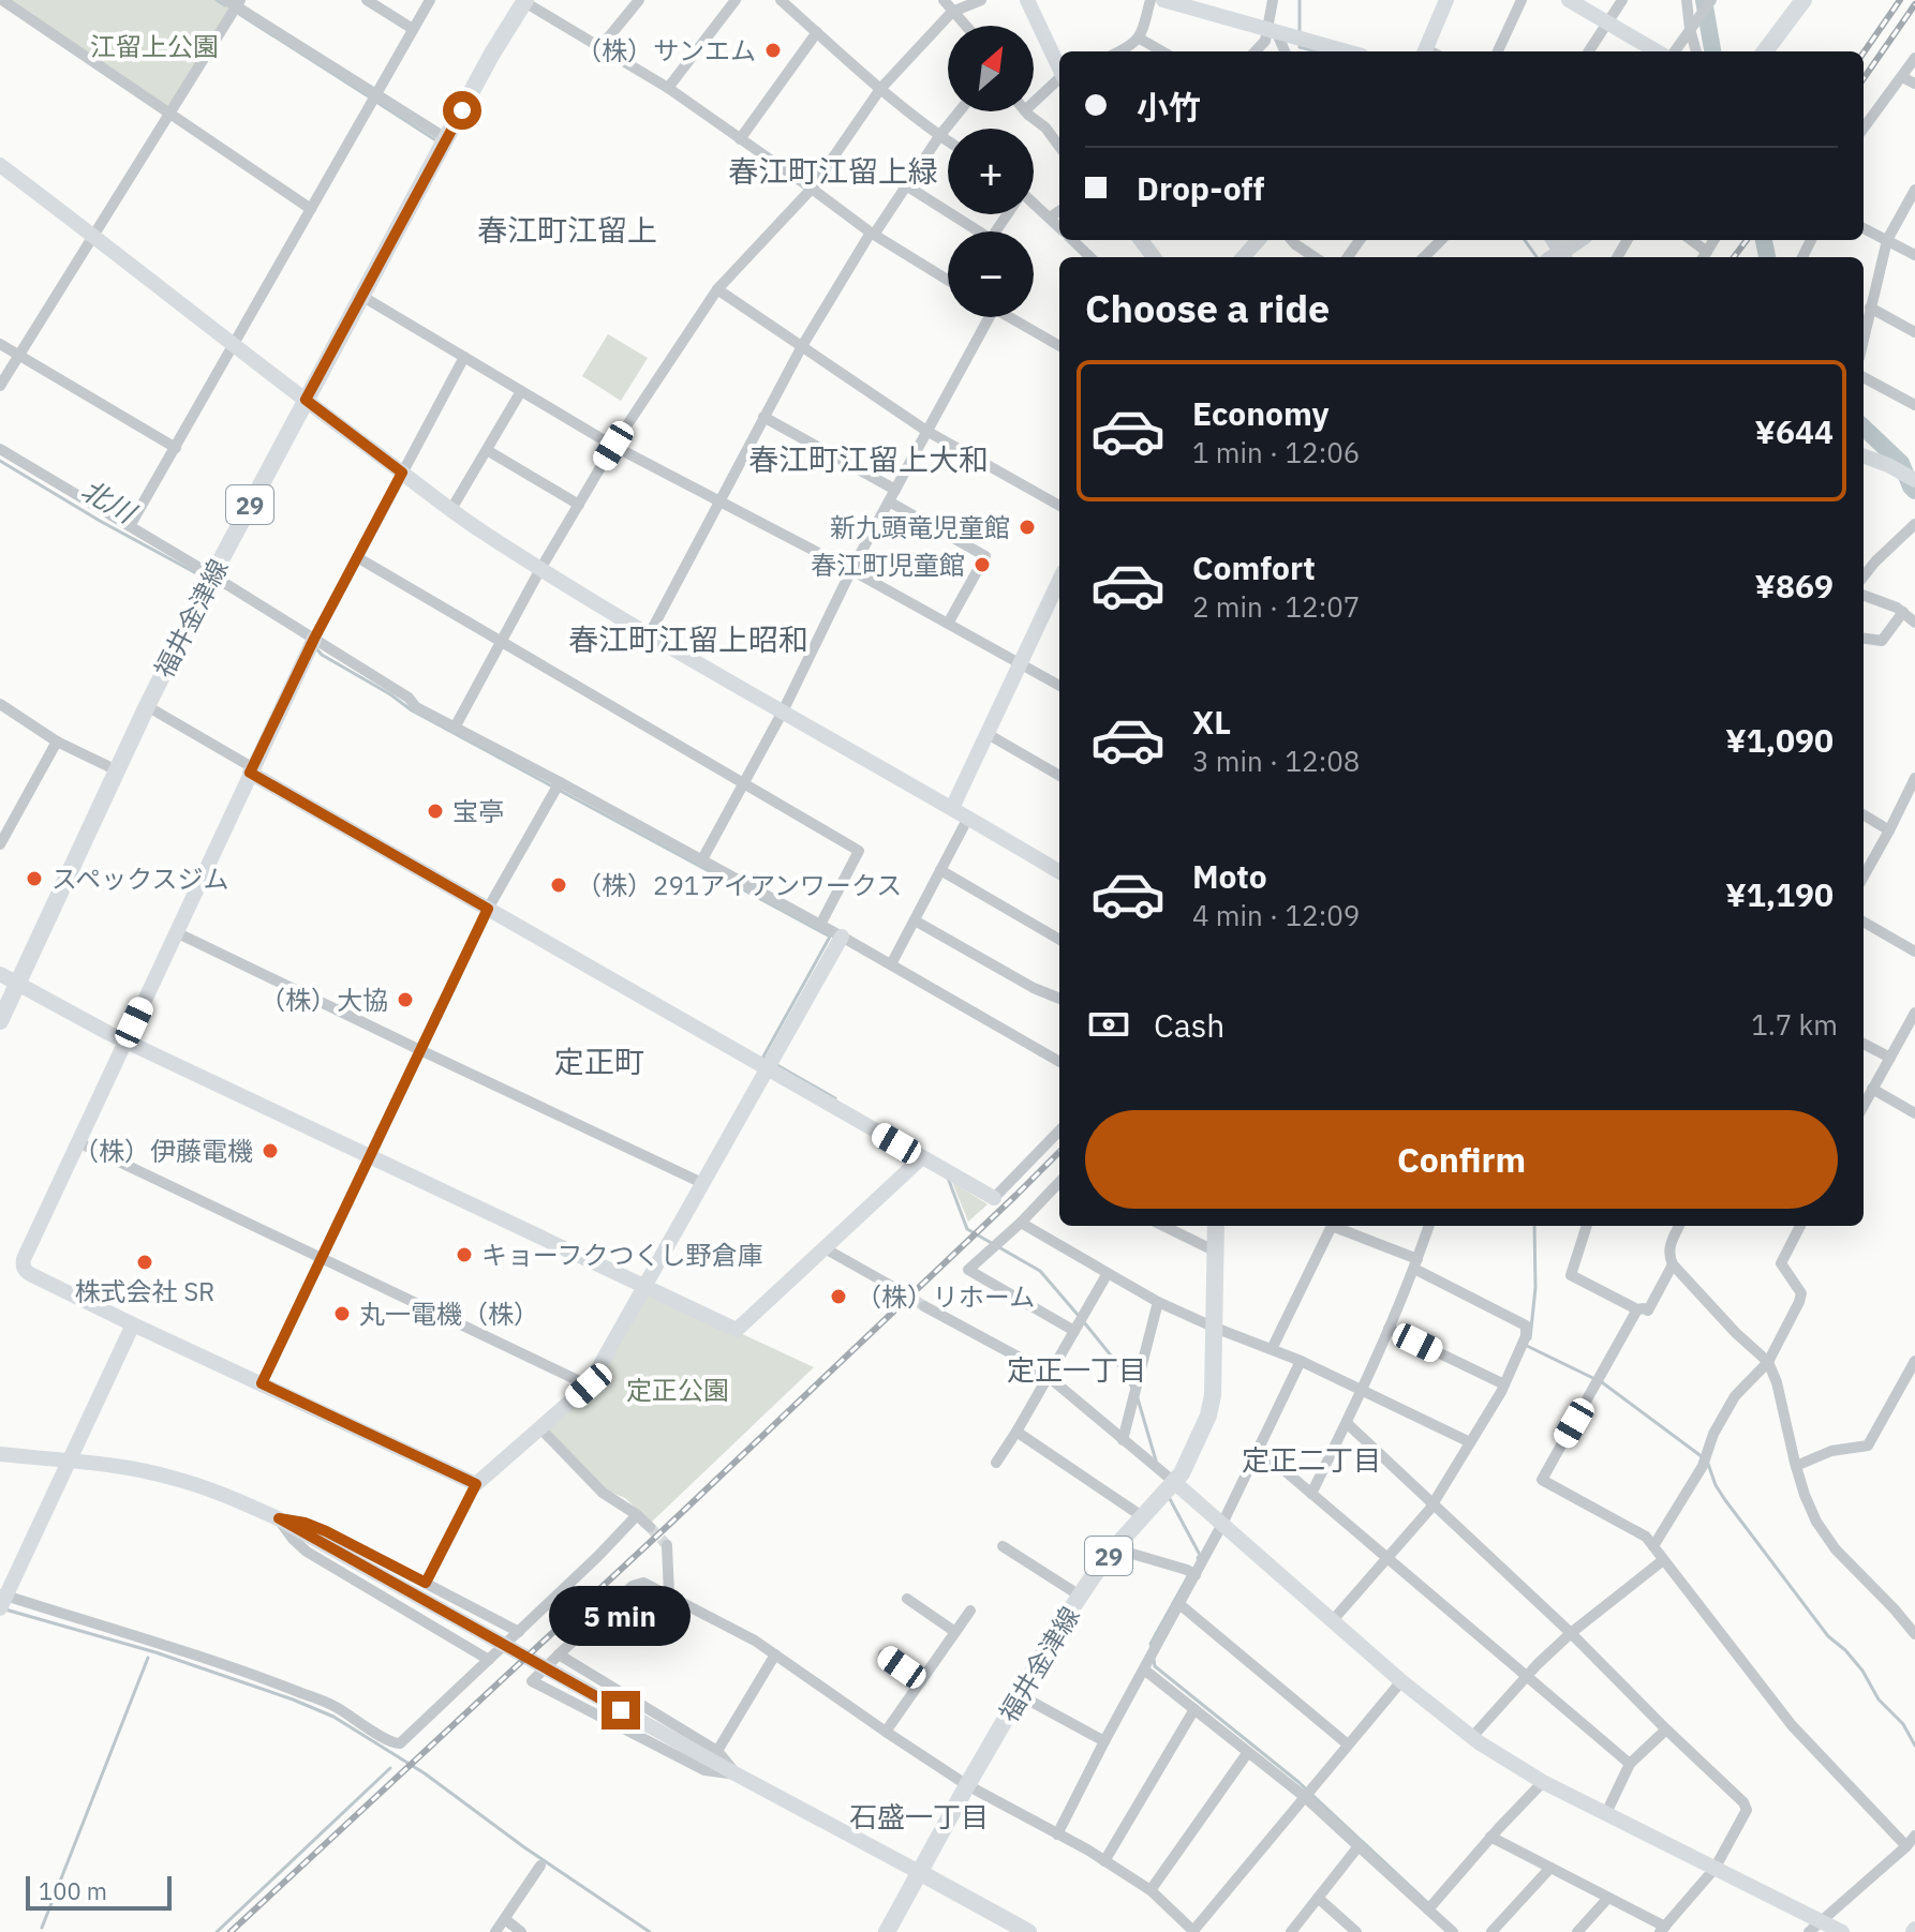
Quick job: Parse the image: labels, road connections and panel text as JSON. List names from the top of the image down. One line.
{"streets":{"main road":["29","福井金津線"]},"districts":["春江町江留上緑","春江町江留上","春江町江留上大和","春江町江留上昭和","定正町","定正一丁目","定正二丁目","石盛一丁目"],"water":["北川"],"parks":["江留上公園","定正公園"],"places":["（株）サンエム","新九頭竜児童館","春江町児童館","宝亭","スペックスジム","（株）291アイアンワークス","（株）大協","（株）伊藤電機","キョーフクつくし野倉庫","株式会社 SR","（株）リホーム","丸一電機（株）"],"scale_bar":"100 m","north":"top right","page":{"map_buttons":["+","−"],"banner":["小竹","Drop-off"],"heading":"Choose a ride","list":[{"name":"Economy","note":"1 min · 12:06","value":"¥644"},{"name":"Comfort","note":"2 min · 12:07","value":"¥869"},{"name":"XL","note":"3 min · 12:08","value":"¥1,090"},{"name":"Moto","note":"4 min · 12:09","value":"¥1,190"}],"pay":["Cash","1.7 km"],"buttons":"Confirm","bubble":"5 min","scale":"100 m"}}
